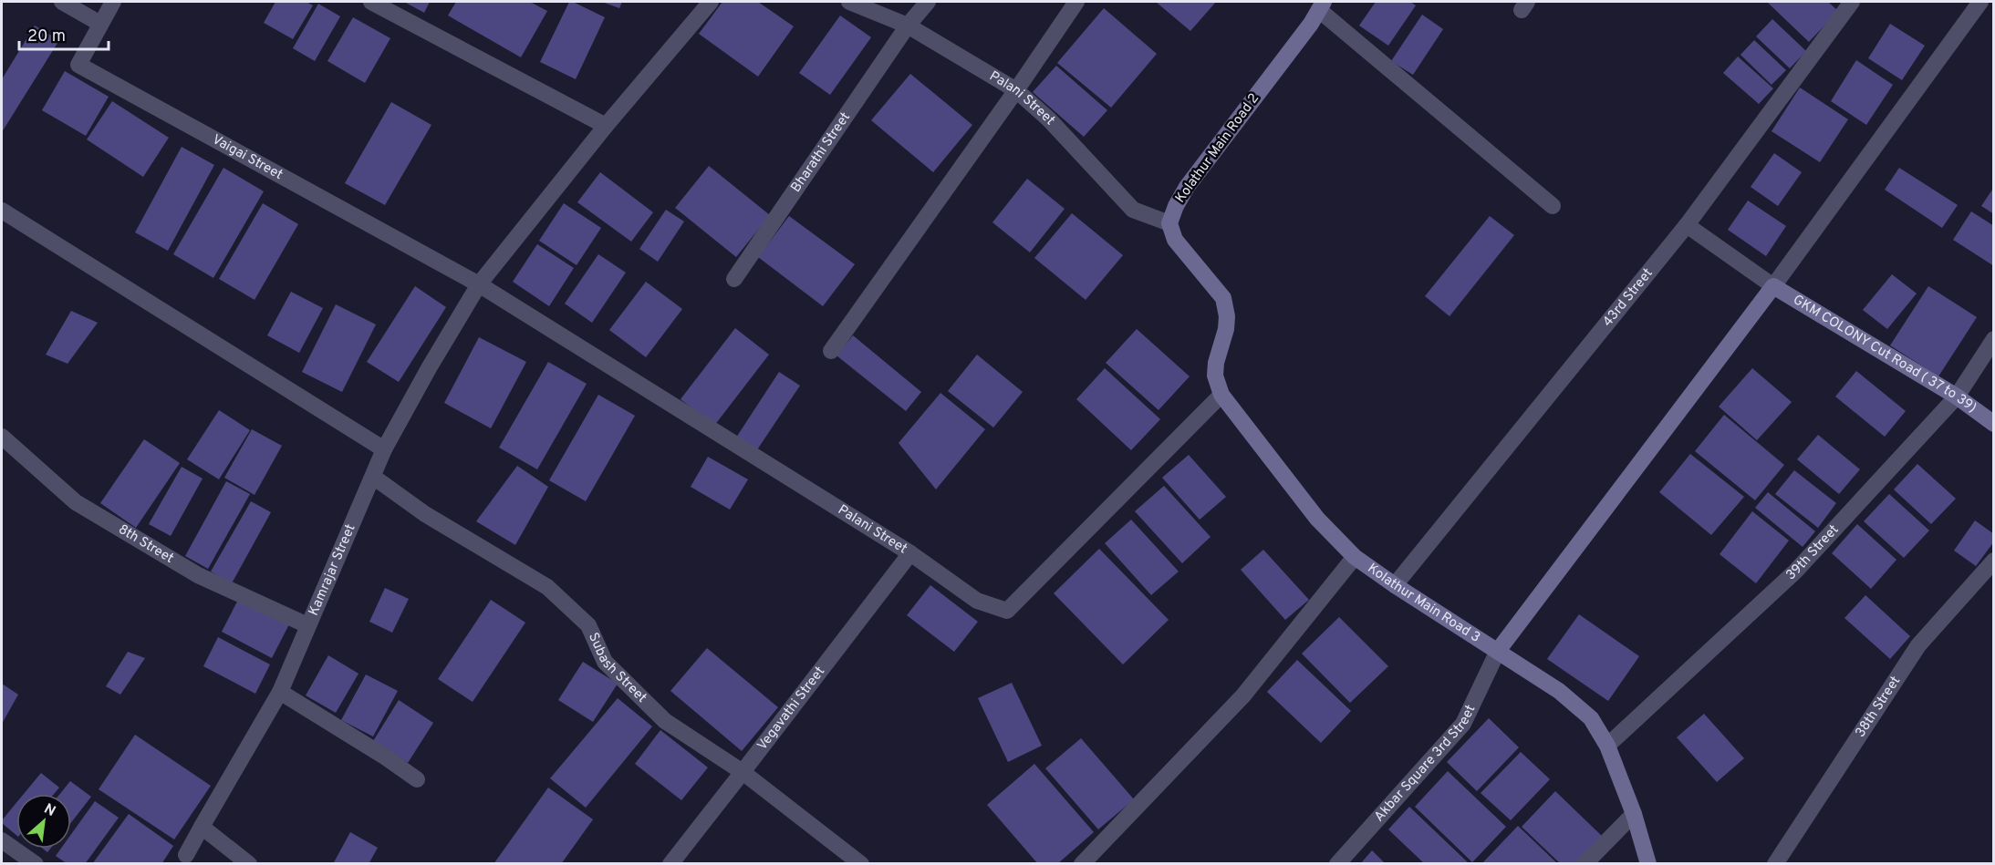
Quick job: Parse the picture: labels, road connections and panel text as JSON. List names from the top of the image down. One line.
{"streets":{"main road":["Kolathur Main Road 2","GKM COLONY Cut Road ( 37 to 39)","Kolathur Main Road 3"],"street":["Palani Street","Bharathi Street","Vaigai Street","43rd Street","8th Street","39th Street","Kamrajar Street","Subash Street","38th Street","Vegavathi Street","Akbar Square 3rd Street"]},"crossings":[["Palani Street","Kolathur Main Road 2"],["Palani Street","Bharathi Street"],["Palani Street","Vaigai Street"],["Palani Street","Kamrajar Street"],["Palani Street","Kolathur Main Road 3"],["Palani Street","Vegavathi Street"],["Kolathur Main Road 2","Kolathur Main Road 3"],["Vaigai Street","Kamrajar Street"],["43rd Street","Kolathur Main Road 3"],["GKM COLONY Cut Road ( 37 to 39)","39th Street"],["8th Street","Kamrajar Street"],["39th Street","Kolathur Main Road 3"],["Kamrajar Street","Subash Street"],["Kolathur Main Road 3","Akbar Square 3rd Street"],["Subash Street","Vegavathi Street"]],"scale_bar":"20 m","north":"top right"}
